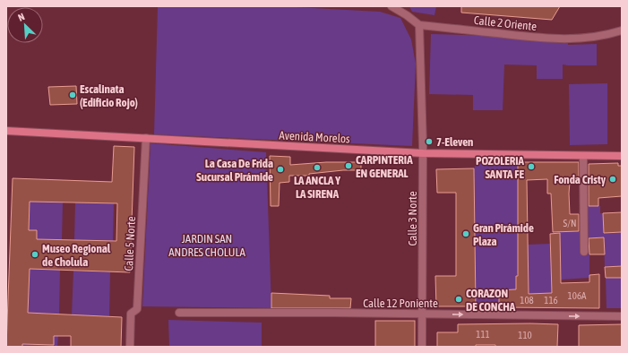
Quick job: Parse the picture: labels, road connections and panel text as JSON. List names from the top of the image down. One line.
{"streets":{"main road":["Avenida Morelos"],"street":["Calle 2 Oriente","Calle 3 Norte","Calle 5 Norte","Calle 12 Poniente"]},"crossings":[["Calle 2 Oriente","Calle 3 Norte"],["Avenida Morelos","Calle 3 Norte"],["Avenida Morelos","Calle 5 Norte"],["Calle 3 Norte","Calle 12 Poniente"]],"one_way":["Calle 12 Poniente"],"parks":["JARDIN SAN ANDRES CHOLULA"],"places":["Escalinata (Edificio Rojo)","7-Eleven","CARPINTERIA EN GENERAL","POZOLERIA SANTA FE","LA ANCLA Y LA SIRENA","La Casa De Frida Sucursal Pirámide","Fonda Cristy","Gran Pirámide Plaza","Museo Regional de Cholula","CORAZON DE CONCHA"],"house_numbers":["S/N","106A","108","116","111","110"],"north":"top left"}
